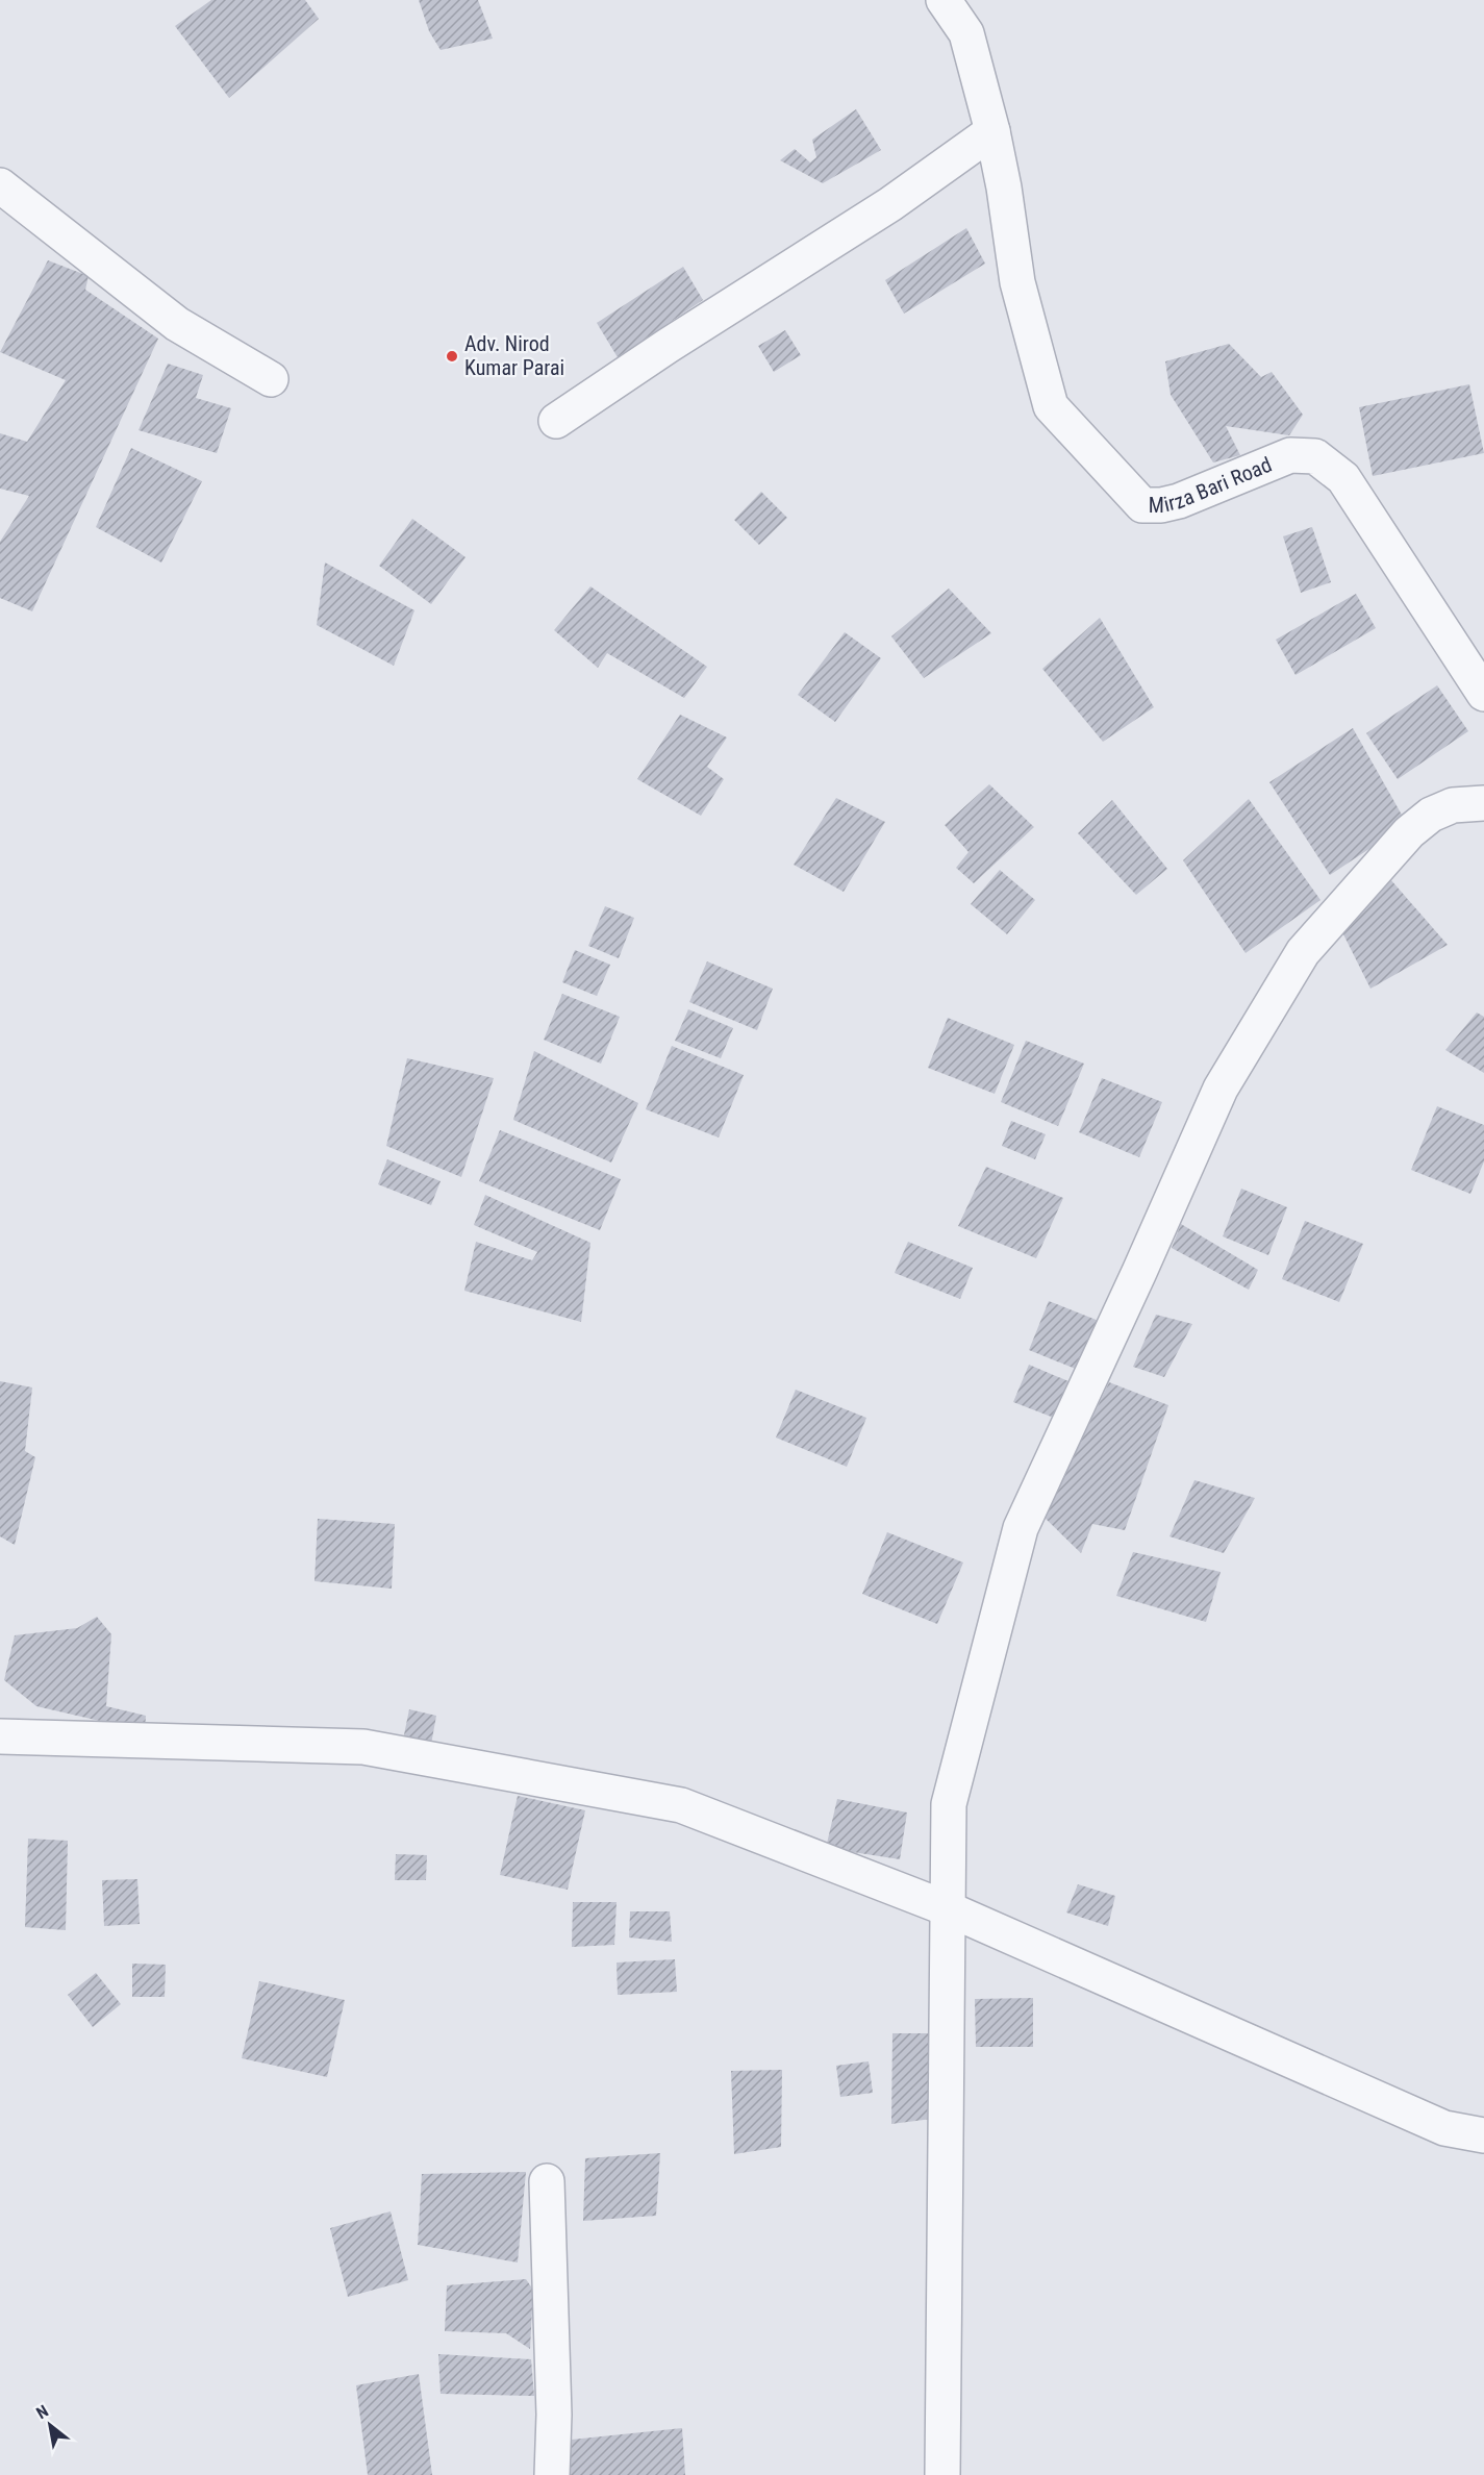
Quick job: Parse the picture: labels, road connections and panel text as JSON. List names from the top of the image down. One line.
{"streets":{"street":["Mirza Bari Road"]},"places":["Adv. Nirod Kumar Parai"],"north":"top left"}
